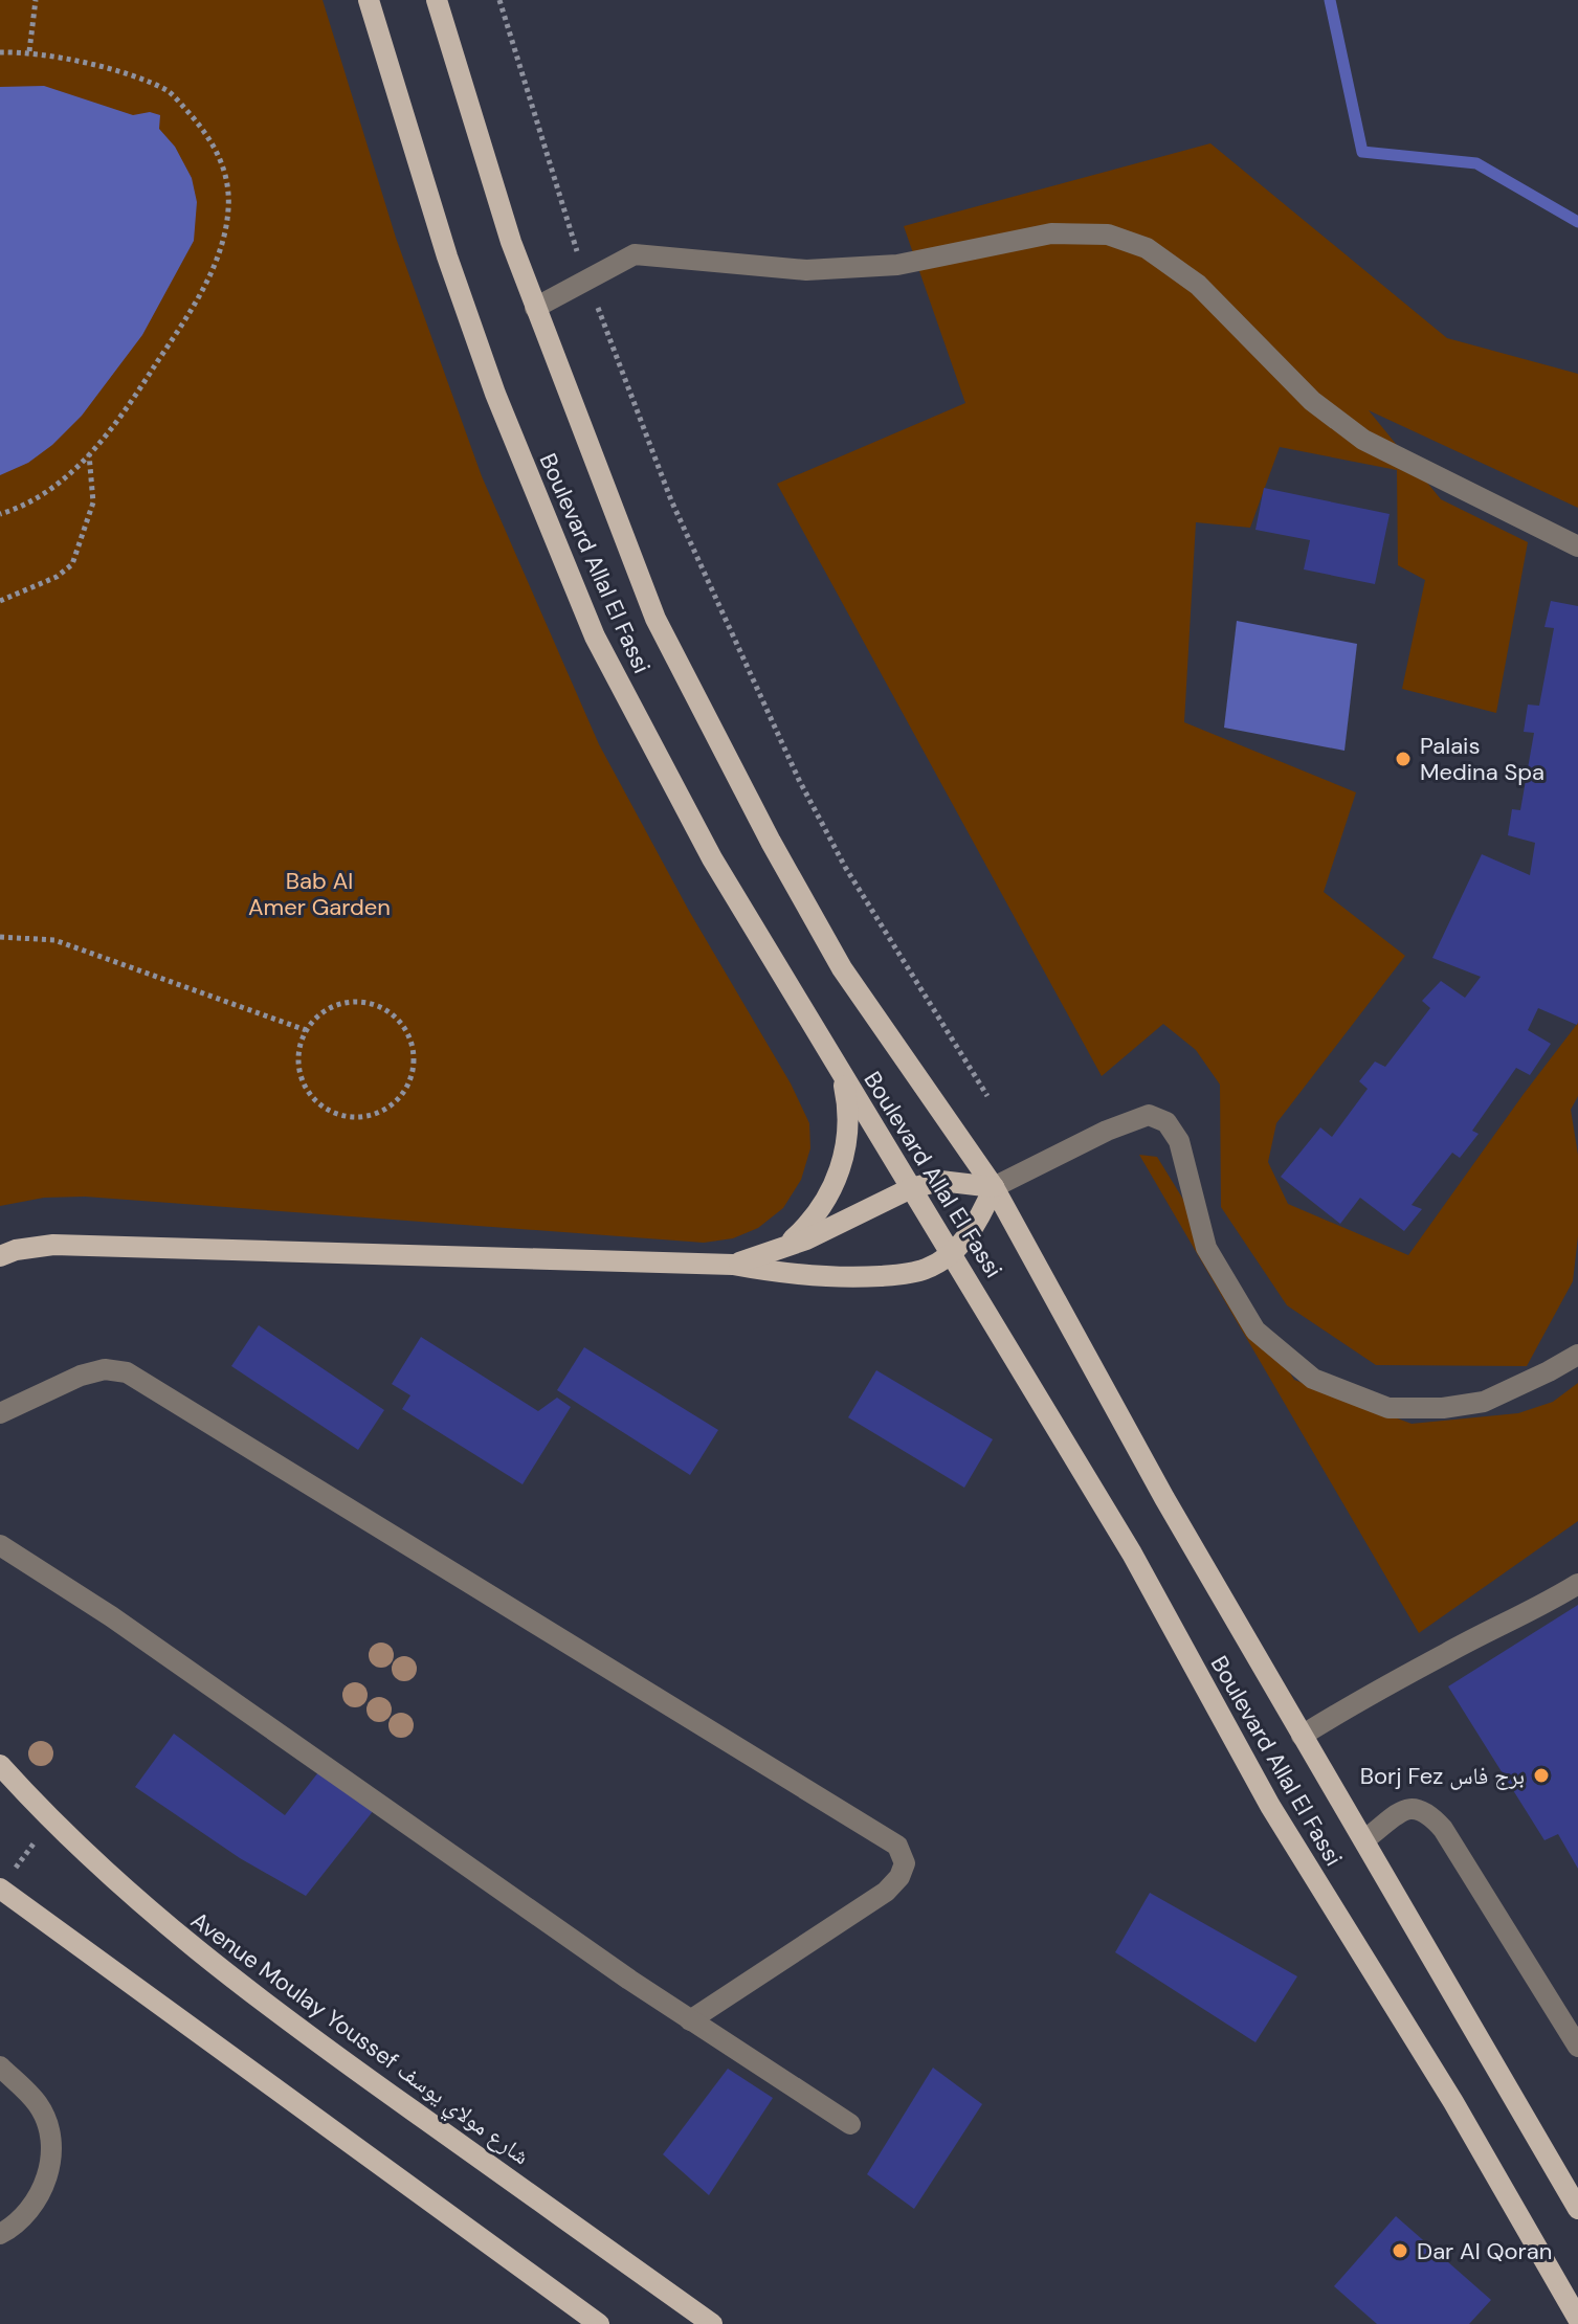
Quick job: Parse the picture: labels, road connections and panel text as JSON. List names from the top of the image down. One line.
{"streets":{"main road":["Boulevard Allal El Fassi","Avenue Moulay Youssef شارع مولاي يوسف"]},"parks":["Bab Al Amer Garden"],"places":["Palais Medina Spa","Borj Fez برج فاس","Dar Al Qoran"]}
